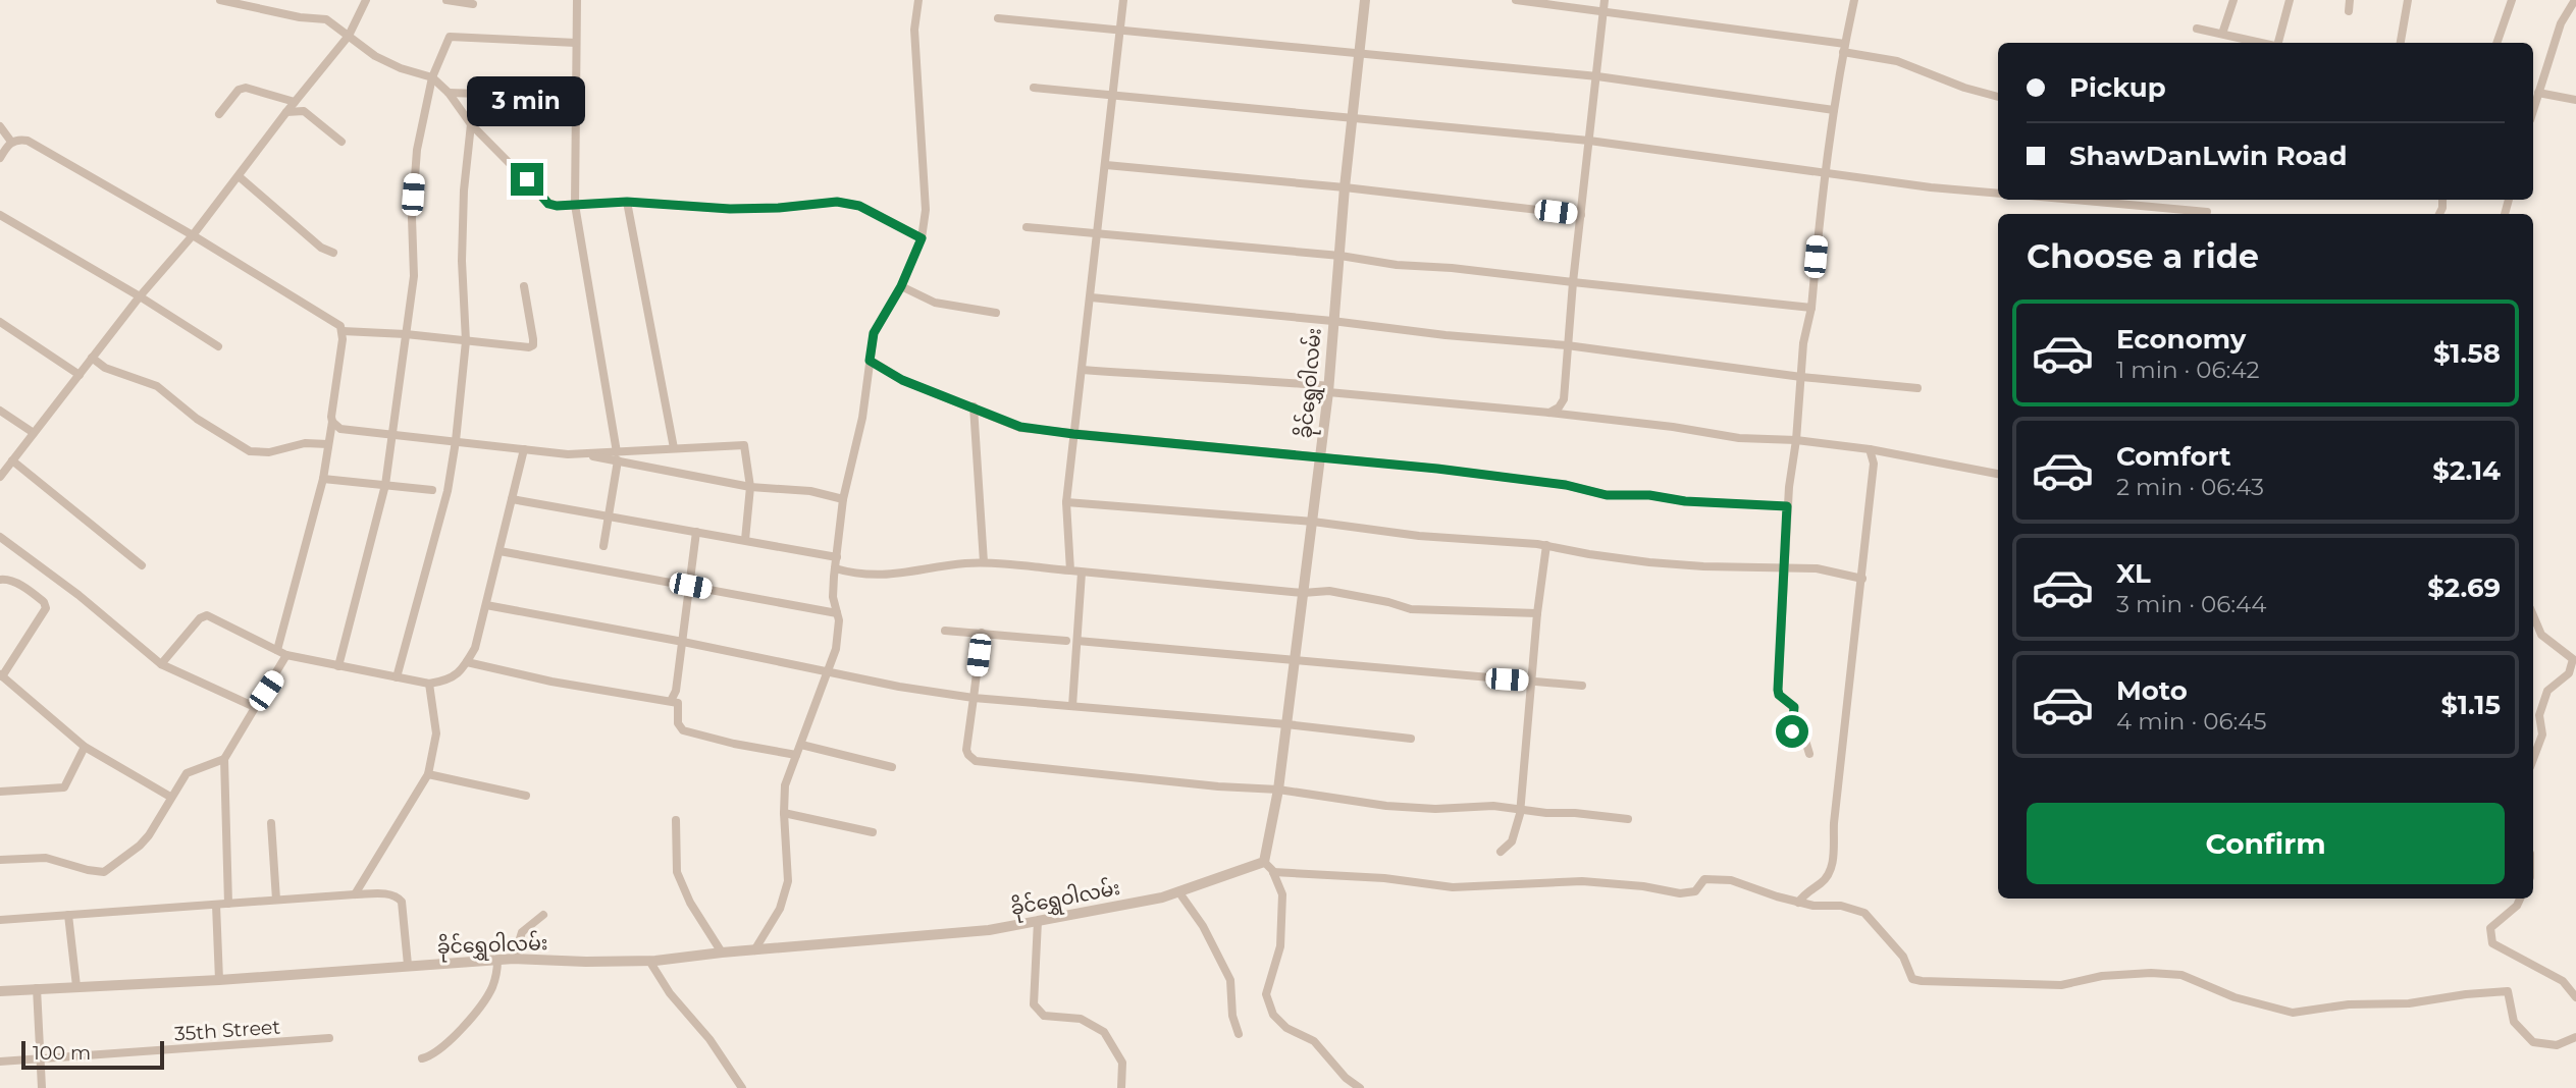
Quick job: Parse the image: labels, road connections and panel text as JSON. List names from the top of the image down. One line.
{"streets":{"street":["ခိုင်ရွှေဝါလမ်း","35th Street"]},"scale_bar":"100 m","page":{"banner":["Pickup","ShawDanLwin Road"],"bubble":"3 min","heading":"Choose a ride","list":[{"name":"Economy","note":"1 min · 06:42","value":"$1.58"},{"name":"Comfort","note":"2 min · 06:43","value":"$2.14"},{"name":"XL","note":"3 min · 06:44","value":"$2.69"},{"name":"Moto","note":"4 min · 06:45","value":"$1.15"}],"buttons":"Confirm","scale":"100 m"}}
